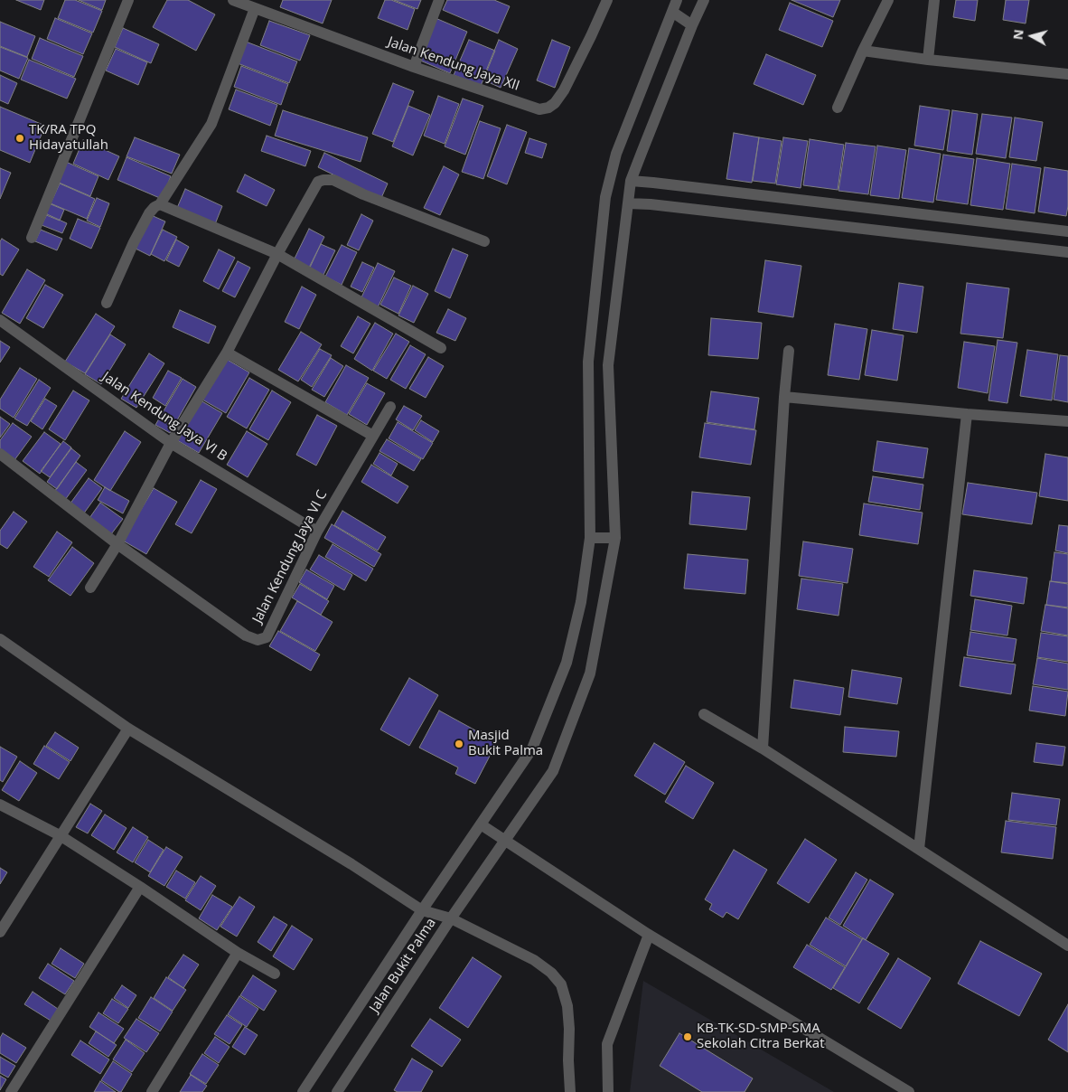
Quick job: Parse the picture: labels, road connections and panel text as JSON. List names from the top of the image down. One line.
{"streets":{"street":["Jalan Kendung Jaya XII","Jalan Kendung Jaya VI B","Jalan Kendung Jaya VI C","Jalan Bukit Palma"]},"crossings":[["Jalan Kendung Jaya VI B","Jalan Kendung Jaya VI C"]],"places":["TK/RA TPQ Hidayatullah","Masjid Bukit Palma","KB-TK-SD-SMP-SMA Sekolah Citra Berkat"],"north":"left"}
